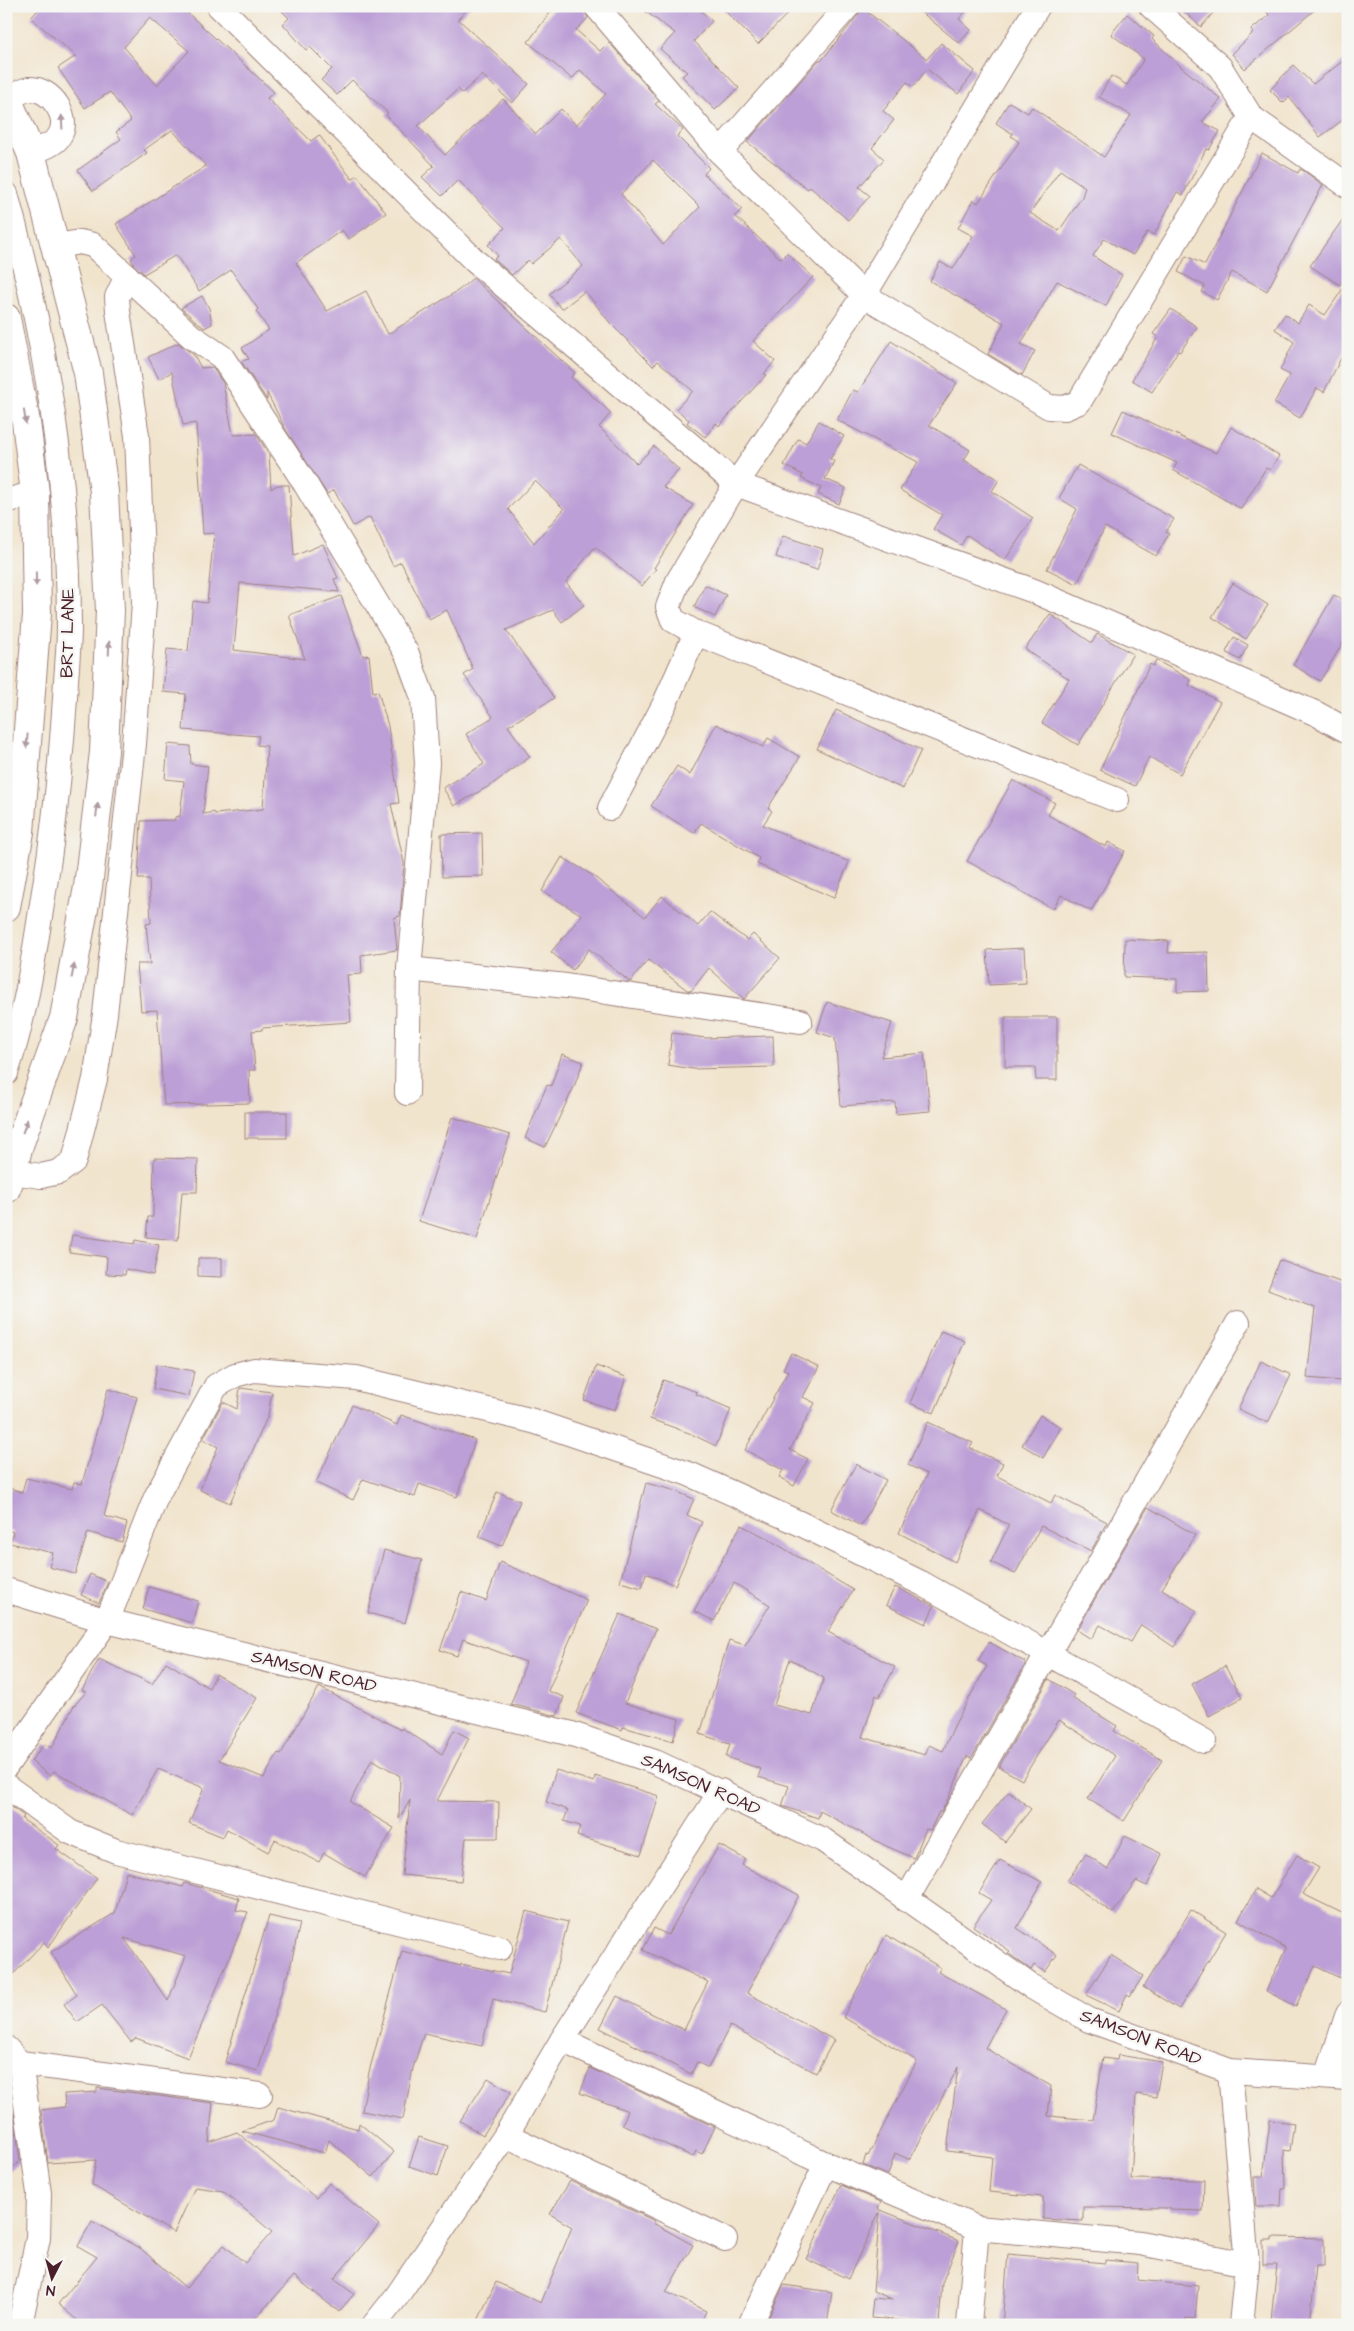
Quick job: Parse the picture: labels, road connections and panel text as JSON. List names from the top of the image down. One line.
{"streets":{"street":["BRT LANE","SAMSON ROAD"]},"north":"bottom"}
